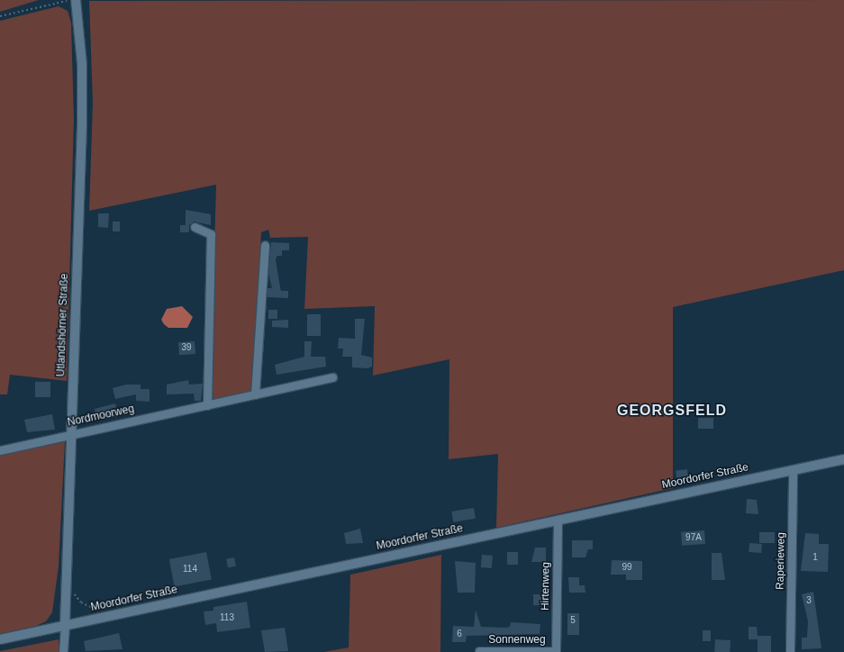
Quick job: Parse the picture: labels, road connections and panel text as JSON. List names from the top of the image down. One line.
{"streets":{"street":["Utlandshörner Straße","Nordmoorweg","Moordorfer Straße","Raperieweg","Hirtenweg","Sonnenweg"]},"crossings":[["Utlandshörner Straße","Nordmoorweg"],["Utlandshörner Straße","Moordorfer Straße"],["Moordorfer Straße","Raperieweg"],["Moordorfer Straße","Hirtenweg"],["Hirtenweg","Sonnenweg"]],"districts":["GEORGSFELD"],"house_numbers":["39","97A","1","99","114","3","113","5","6"]}
